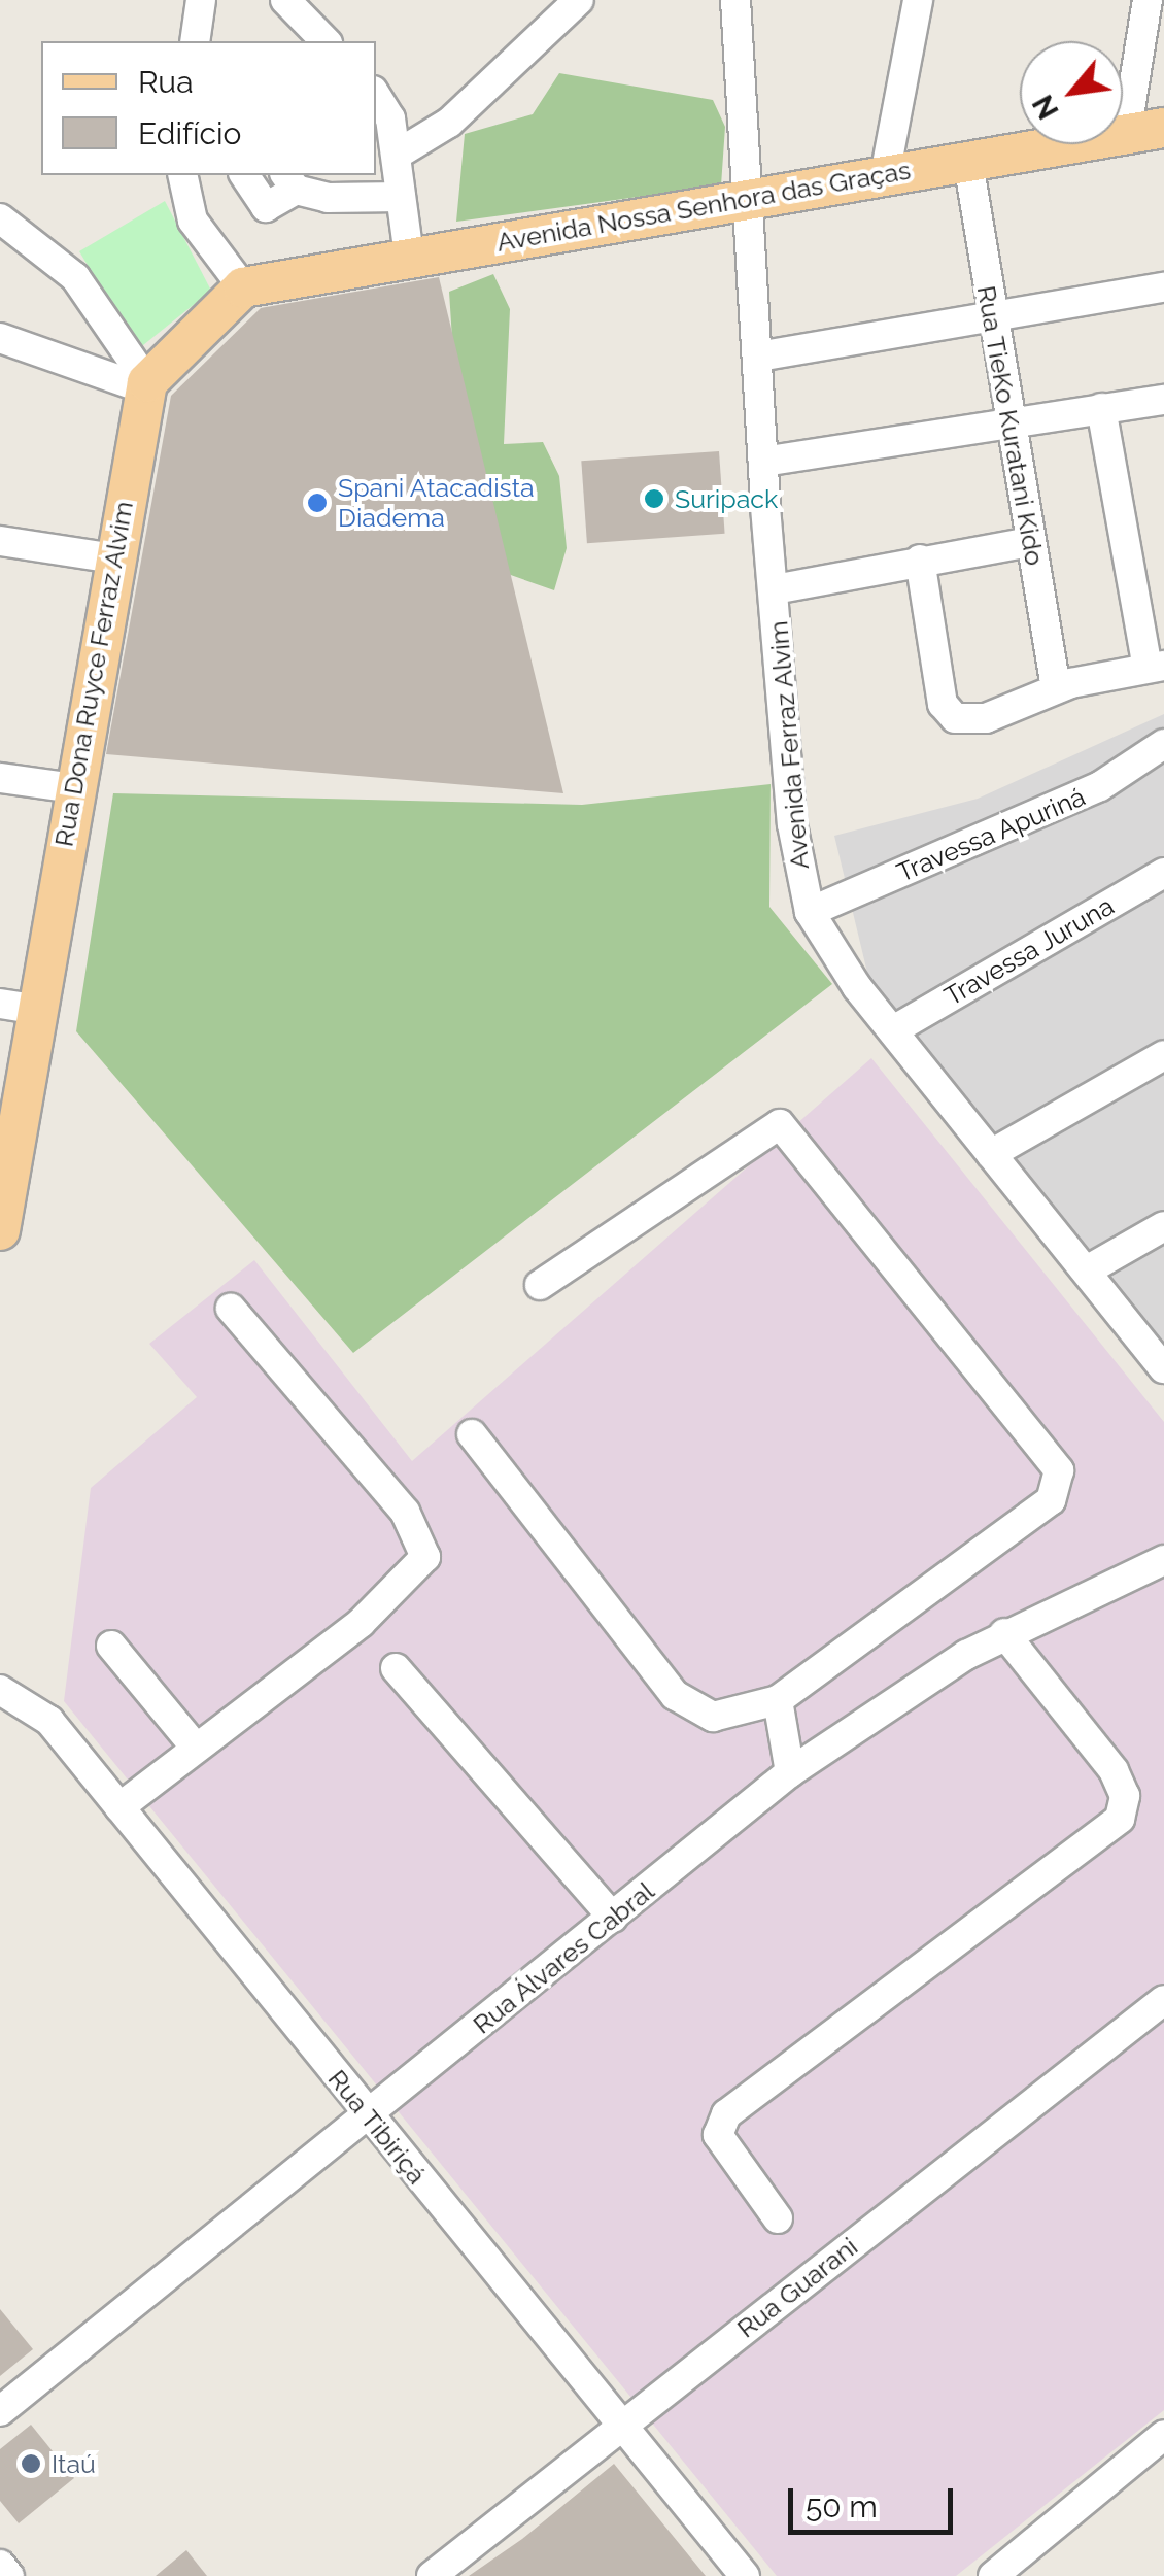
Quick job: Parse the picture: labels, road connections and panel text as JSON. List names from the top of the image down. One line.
{"streets":{"main road":["Avenida Nossa Senhora das Graças","Rua Dona Ruyce Ferraz Alvim"],"street":["Rua TieKo Kuratani Kido","Avenida Ferraz Alvim","Travessa Apuriná","Travessa Juruna","Rua Álvares Cabral","Rua Tibiriçá","Rua Guarani"]},"crossings":[["Avenida Nossa Senhora das Graças","Rua TieKo Kuratani Kido"],["Avenida Nossa Senhora das Graças","Avenida Ferraz Alvim"],["Avenida Ferraz Alvim","Travessa Apuriná"],["Avenida Ferraz Alvim","Travessa Juruna"],["Rua Álvares Cabral","Rua Tibiriçá"],["Rua Tibiriçá","Rua Guarani"]],"places":["Suripack","Spani Atacadista Diadema","Itaú"],"legend":["Rua","Edifício"],"scale_bar":"50 m","north":"bottom left"}
